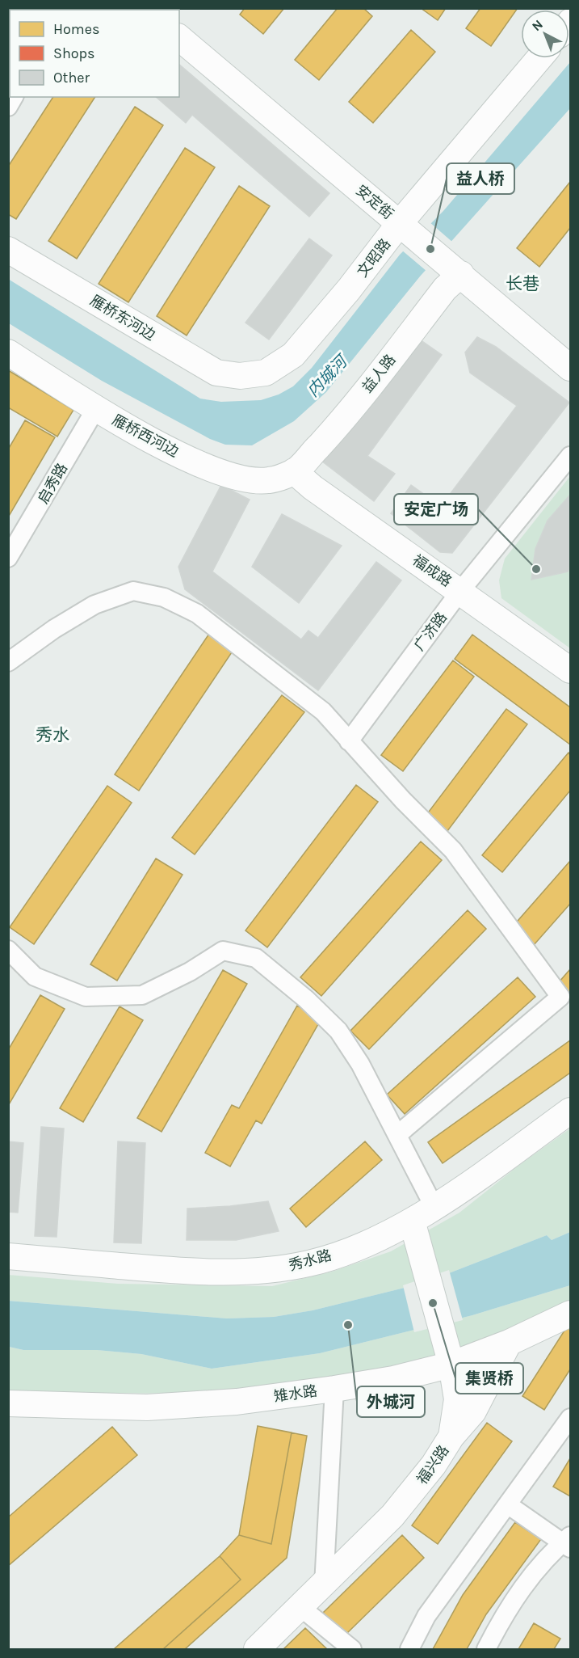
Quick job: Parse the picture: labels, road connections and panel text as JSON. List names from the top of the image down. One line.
{"streets":{"street":["安定街","文昭路","雁桥东河边","益人路","雁桥西河边","启秀路","福成路","广济路","秀水路","雉水路","福兴路"]},"crossings":[["安定街","文昭路"],["安定街","益人路"],["文昭路","雁桥东河边"],["益人路","雁桥西河边"],["益人路","福成路"],["雁桥西河边","启秀路"],["雁桥西河边","福成路"],["福成路","广济路"],["秀水路","福兴路"],["雉水路","福兴路"]],"districts":["长巷","秀水"],"water":["内城河"],"places":["益人桥","安定广场","集贤桥","外城河"],"legend":["Homes","Shops","Other"],"north":"top left"}
